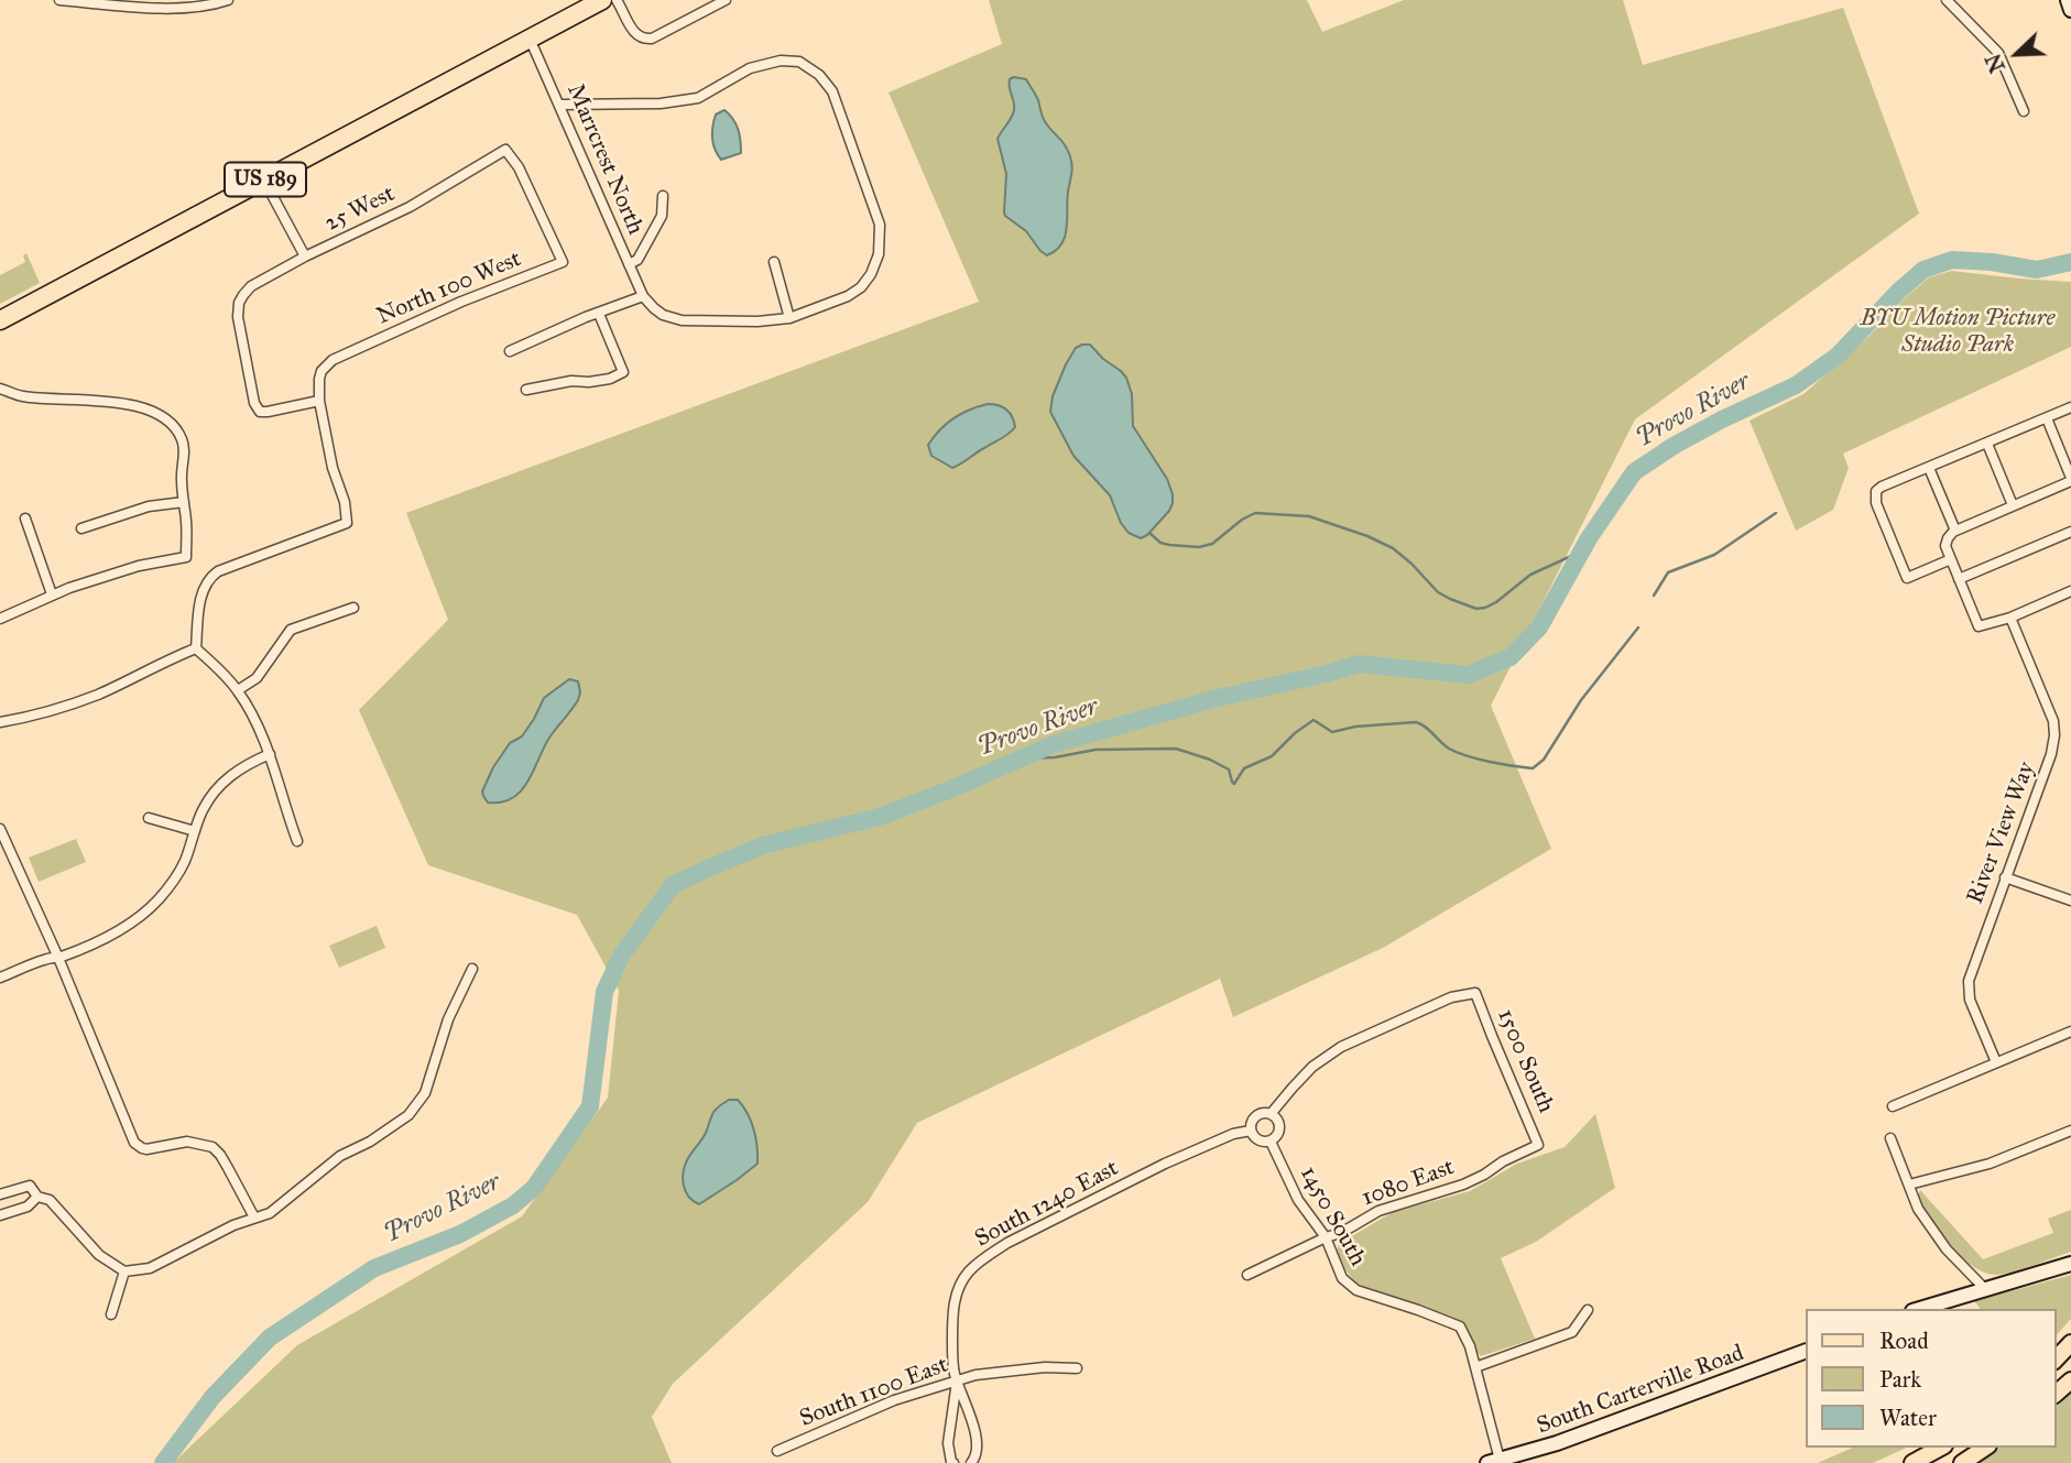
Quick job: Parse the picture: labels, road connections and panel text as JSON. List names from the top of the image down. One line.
{"streets":{"highway":["US 189"],"street":["Marrcrest North","25 West","North 100 West","River View Way","1500 South","1080 East","South 1240 East","1450 South","South Carterville Road","South 1100 East"]},"crossings":[["Marrcrest North","US 189"],["25 West","North 100 West"],["1500 South","1080 East"],["1500 South","South 1240 East"],["1500 South","1450 South"],["1080 East","1450 South"],["South 1240 East","1450 South"],["South 1240 East","South 1100 East"],["1450 South","South Carterville Road"]],"water":["Provo River"],"parks":["BYU Motion Picture Studio Park"],"legend":["Road","Park","Water"],"north":"bottom left"}
